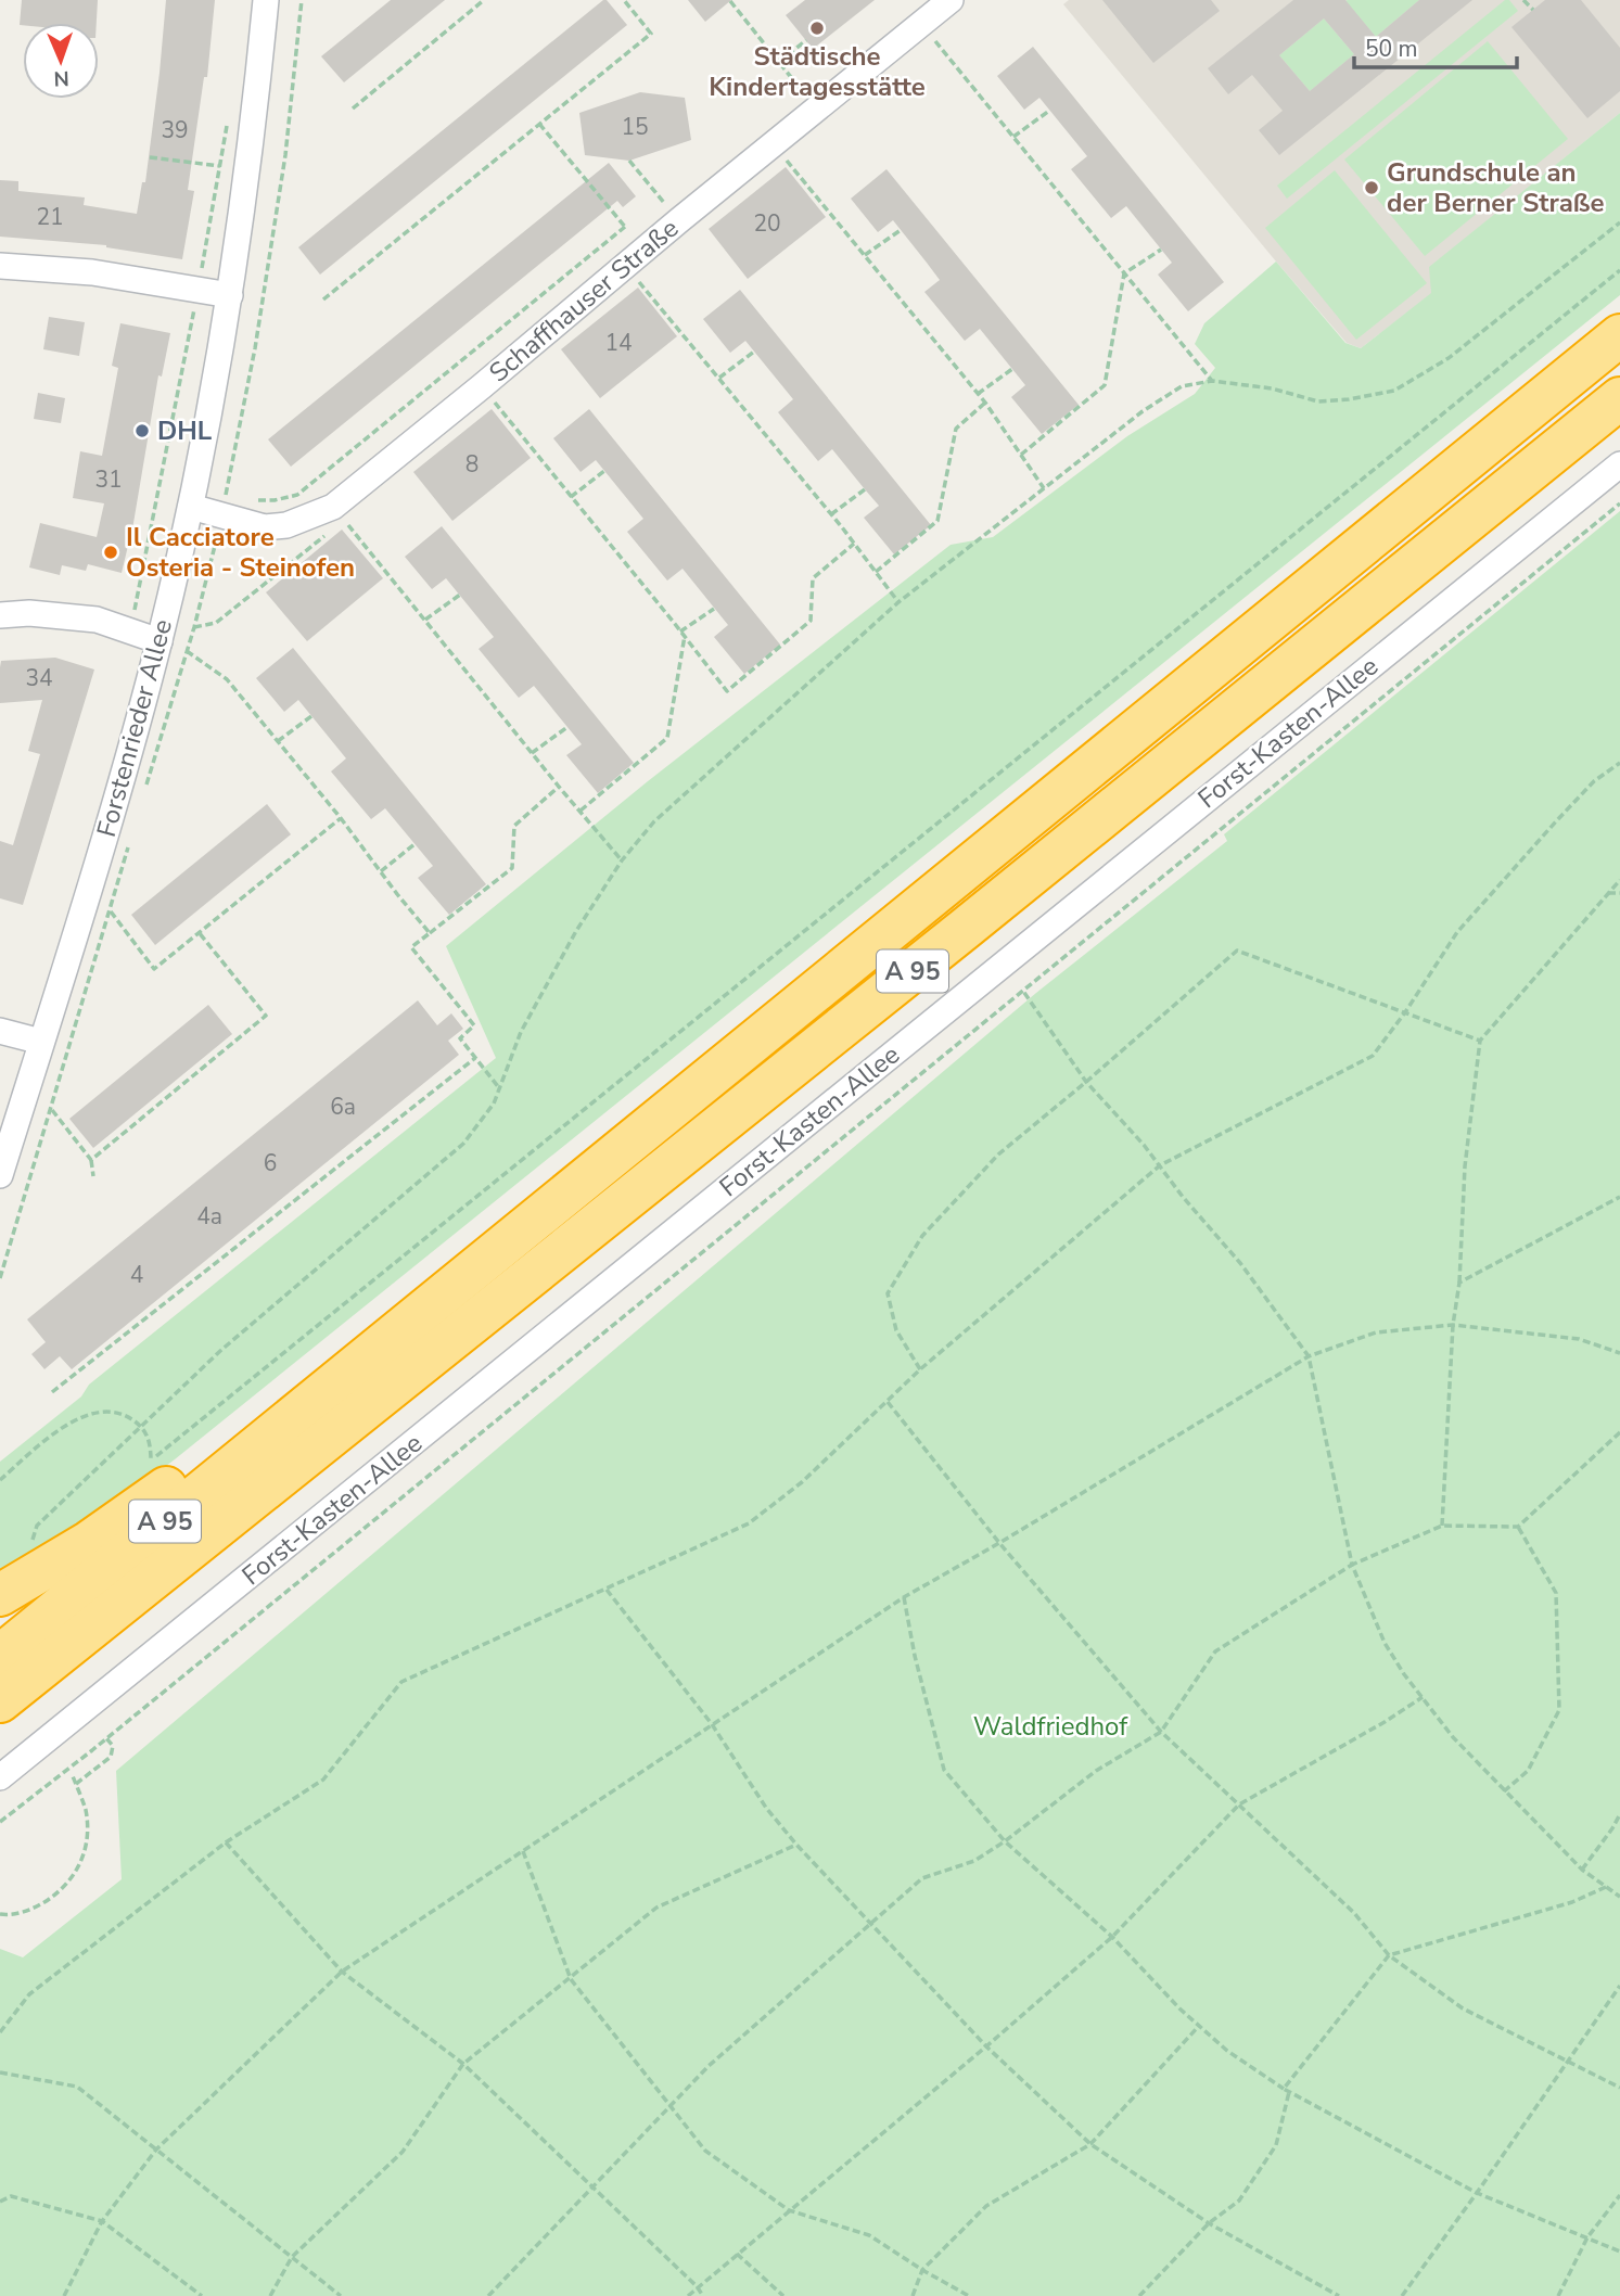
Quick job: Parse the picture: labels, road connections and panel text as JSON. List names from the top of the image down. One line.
{"streets":{"highway":["A 95"],"street":["Schaffhauser Straße","Forstenrieder Allee","Forst-Kasten-Allee"]},"crossings":[["Schaffhauser Straße","Forstenrieder Allee"]],"parks":["Waldfriedhof"],"places":["Städtische Kindertagesstätte","Grundschule an der Berner Straße","DHL","Il Cacciatore Osteria - Steinofen"],"house_numbers":["15","39","21","20","14","8","31","34","6a","6","4a","4"],"scale_bar":"50 m","north":"bottom"}
